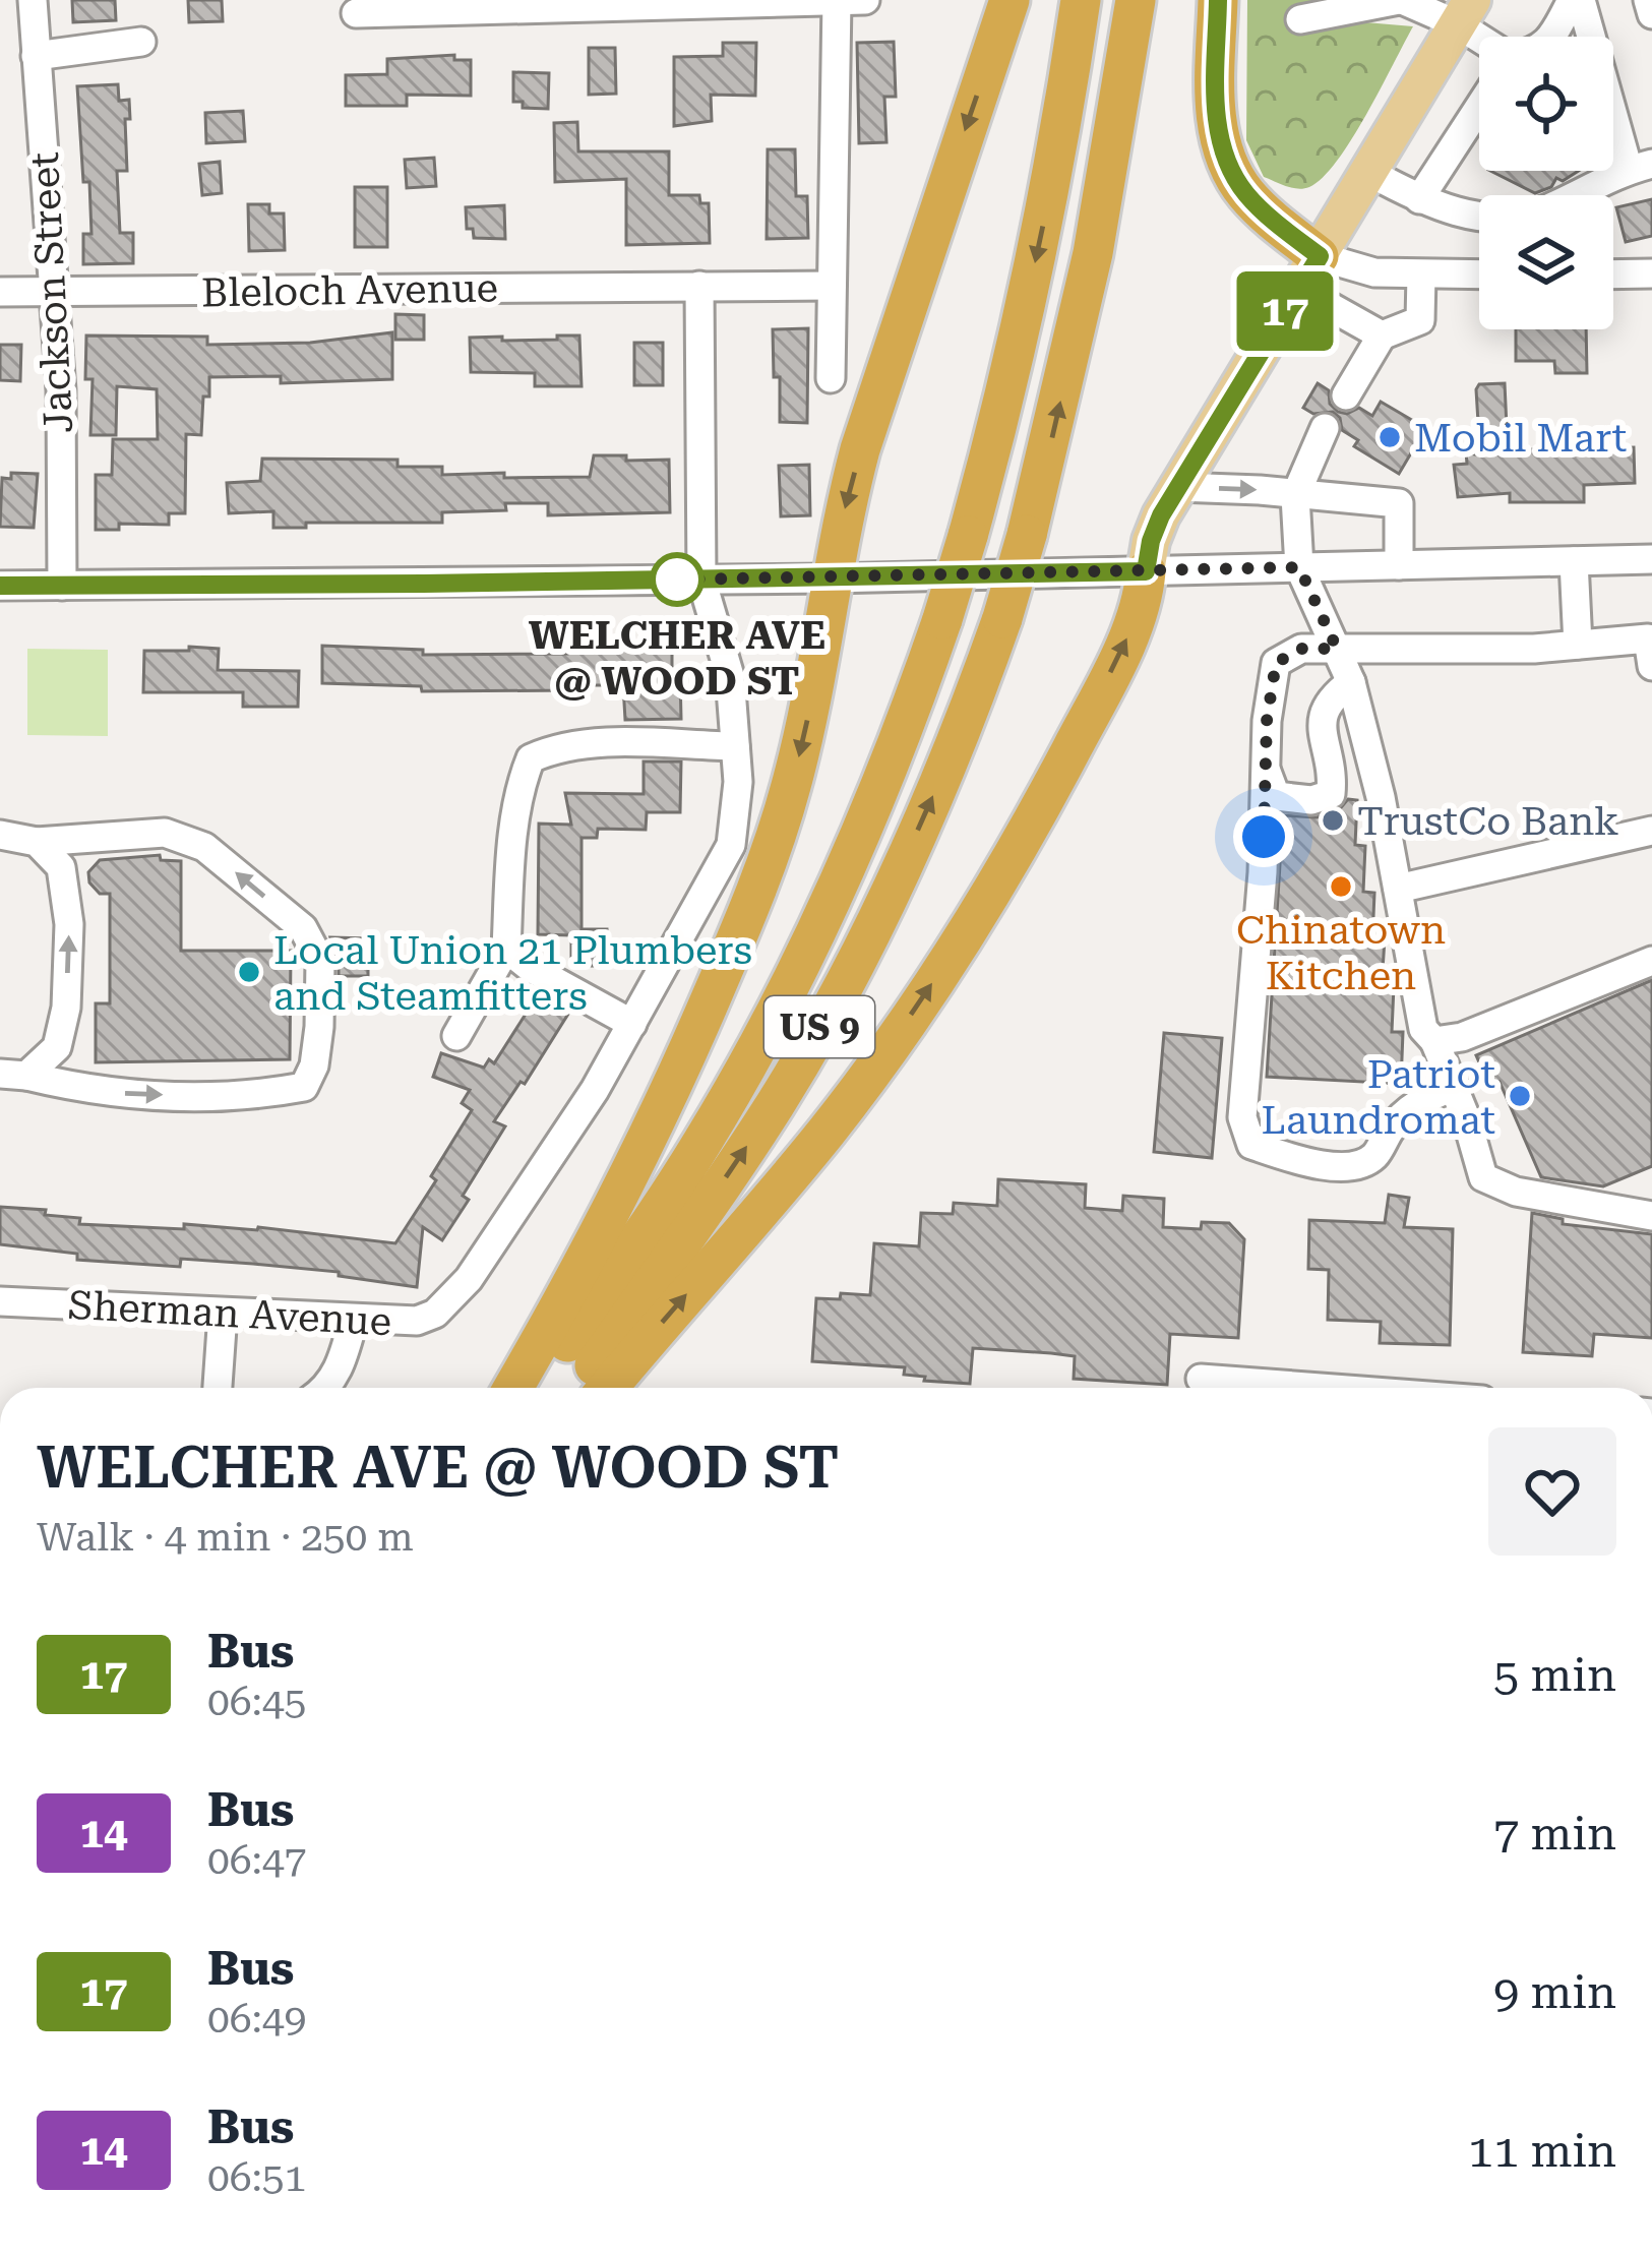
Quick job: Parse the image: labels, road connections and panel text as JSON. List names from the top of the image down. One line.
{"streets":{"highway":["US 9"],"street":["Bleloch Avenue","Jackson Street","Sherman Avenue"]},"crossings":[["Bleloch Avenue","Jackson Street"],["Bleloch Avenue","Sherman Avenue"]],"places":["Mobil Mart","WELCHER AVE @ WOOD ST","TrustCo Bank","Chinatown Kitchen","Local Union 21 Plumbers and Steamfitters","Patriot Laundromat"],"lines":["bus line 17"],"page":{"on_map":"17","heading":["WELCHER AVE @ WOOD ST","Walk · 4 min · 250 m"],"list":[{"mark":"17","name":"Bus","note":"06:45","value":"5 min"},{"mark":"14","name":"Bus","note":"06:47","value":"7 min"},{"mark":"17","name":"Bus","note":"06:49","value":"9 min"},{"mark":"14","name":"Bus","note":"06:51","value":"11 min"}]}}
